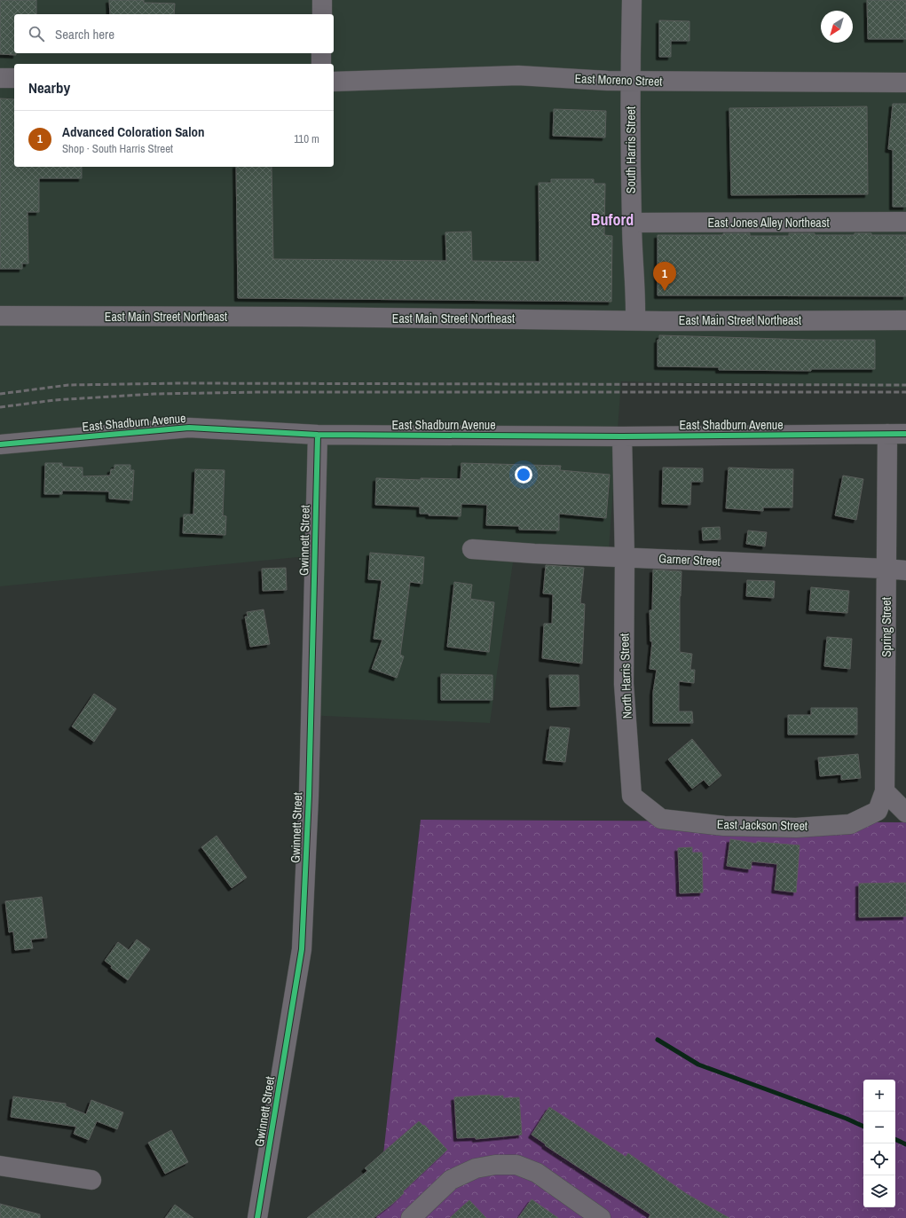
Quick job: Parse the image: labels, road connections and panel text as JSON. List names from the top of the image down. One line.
{"streets":{"street":["East Moreno Street","South Harris Street","East Jones Alley Northeast","East Main Street Northeast","East Shadburn Avenue","Gwinnett Street","Garner Street","Spring Street","North Harris Street","East Jackson Street"]},"crossings":[["East Moreno Street","South Harris Street"],["South Harris Street","East Jones Alley Northeast"],["South Harris Street","East Main Street Northeast"],["East Shadburn Avenue","Gwinnett Street"],["East Shadburn Avenue","Spring Street"],["East Shadburn Avenue","North Harris Street"],["Garner Street","Spring Street"],["Garner Street","North Harris Street"],["Spring Street","East Jackson Street"],["North Harris Street","East Jackson Street"]],"districts":["Buford"],"north":"bottom left","page":{"search":"Search here","heading":"Nearby","list":[{"mark":"1","name":"Advanced Coloration Salon","note":"Shop · South Harris Street","value":"110 m"}],"pins":"1","map_buttons":["+","−"]}}
